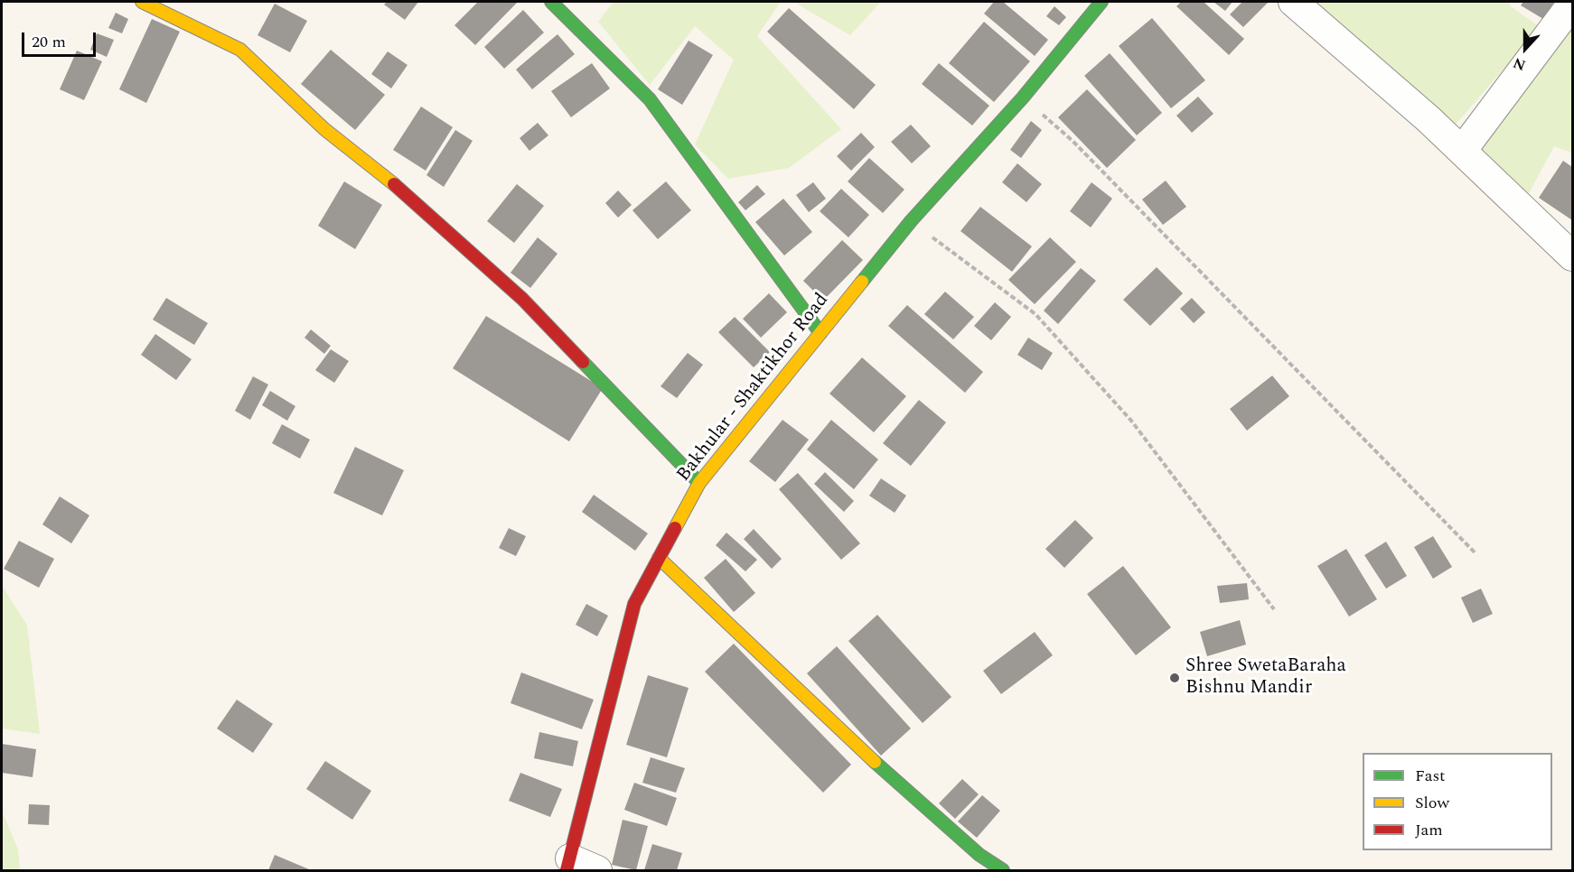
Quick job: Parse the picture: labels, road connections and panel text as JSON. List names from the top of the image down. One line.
{"streets":{"street":["Bakhular - Shaktikhor Road"]},"places":["Shree SwetaBaraha Bishnu Mandir"],"legend":["Fast","Slow","Jam"],"scale_bar":"20 m","north":"bottom"}
